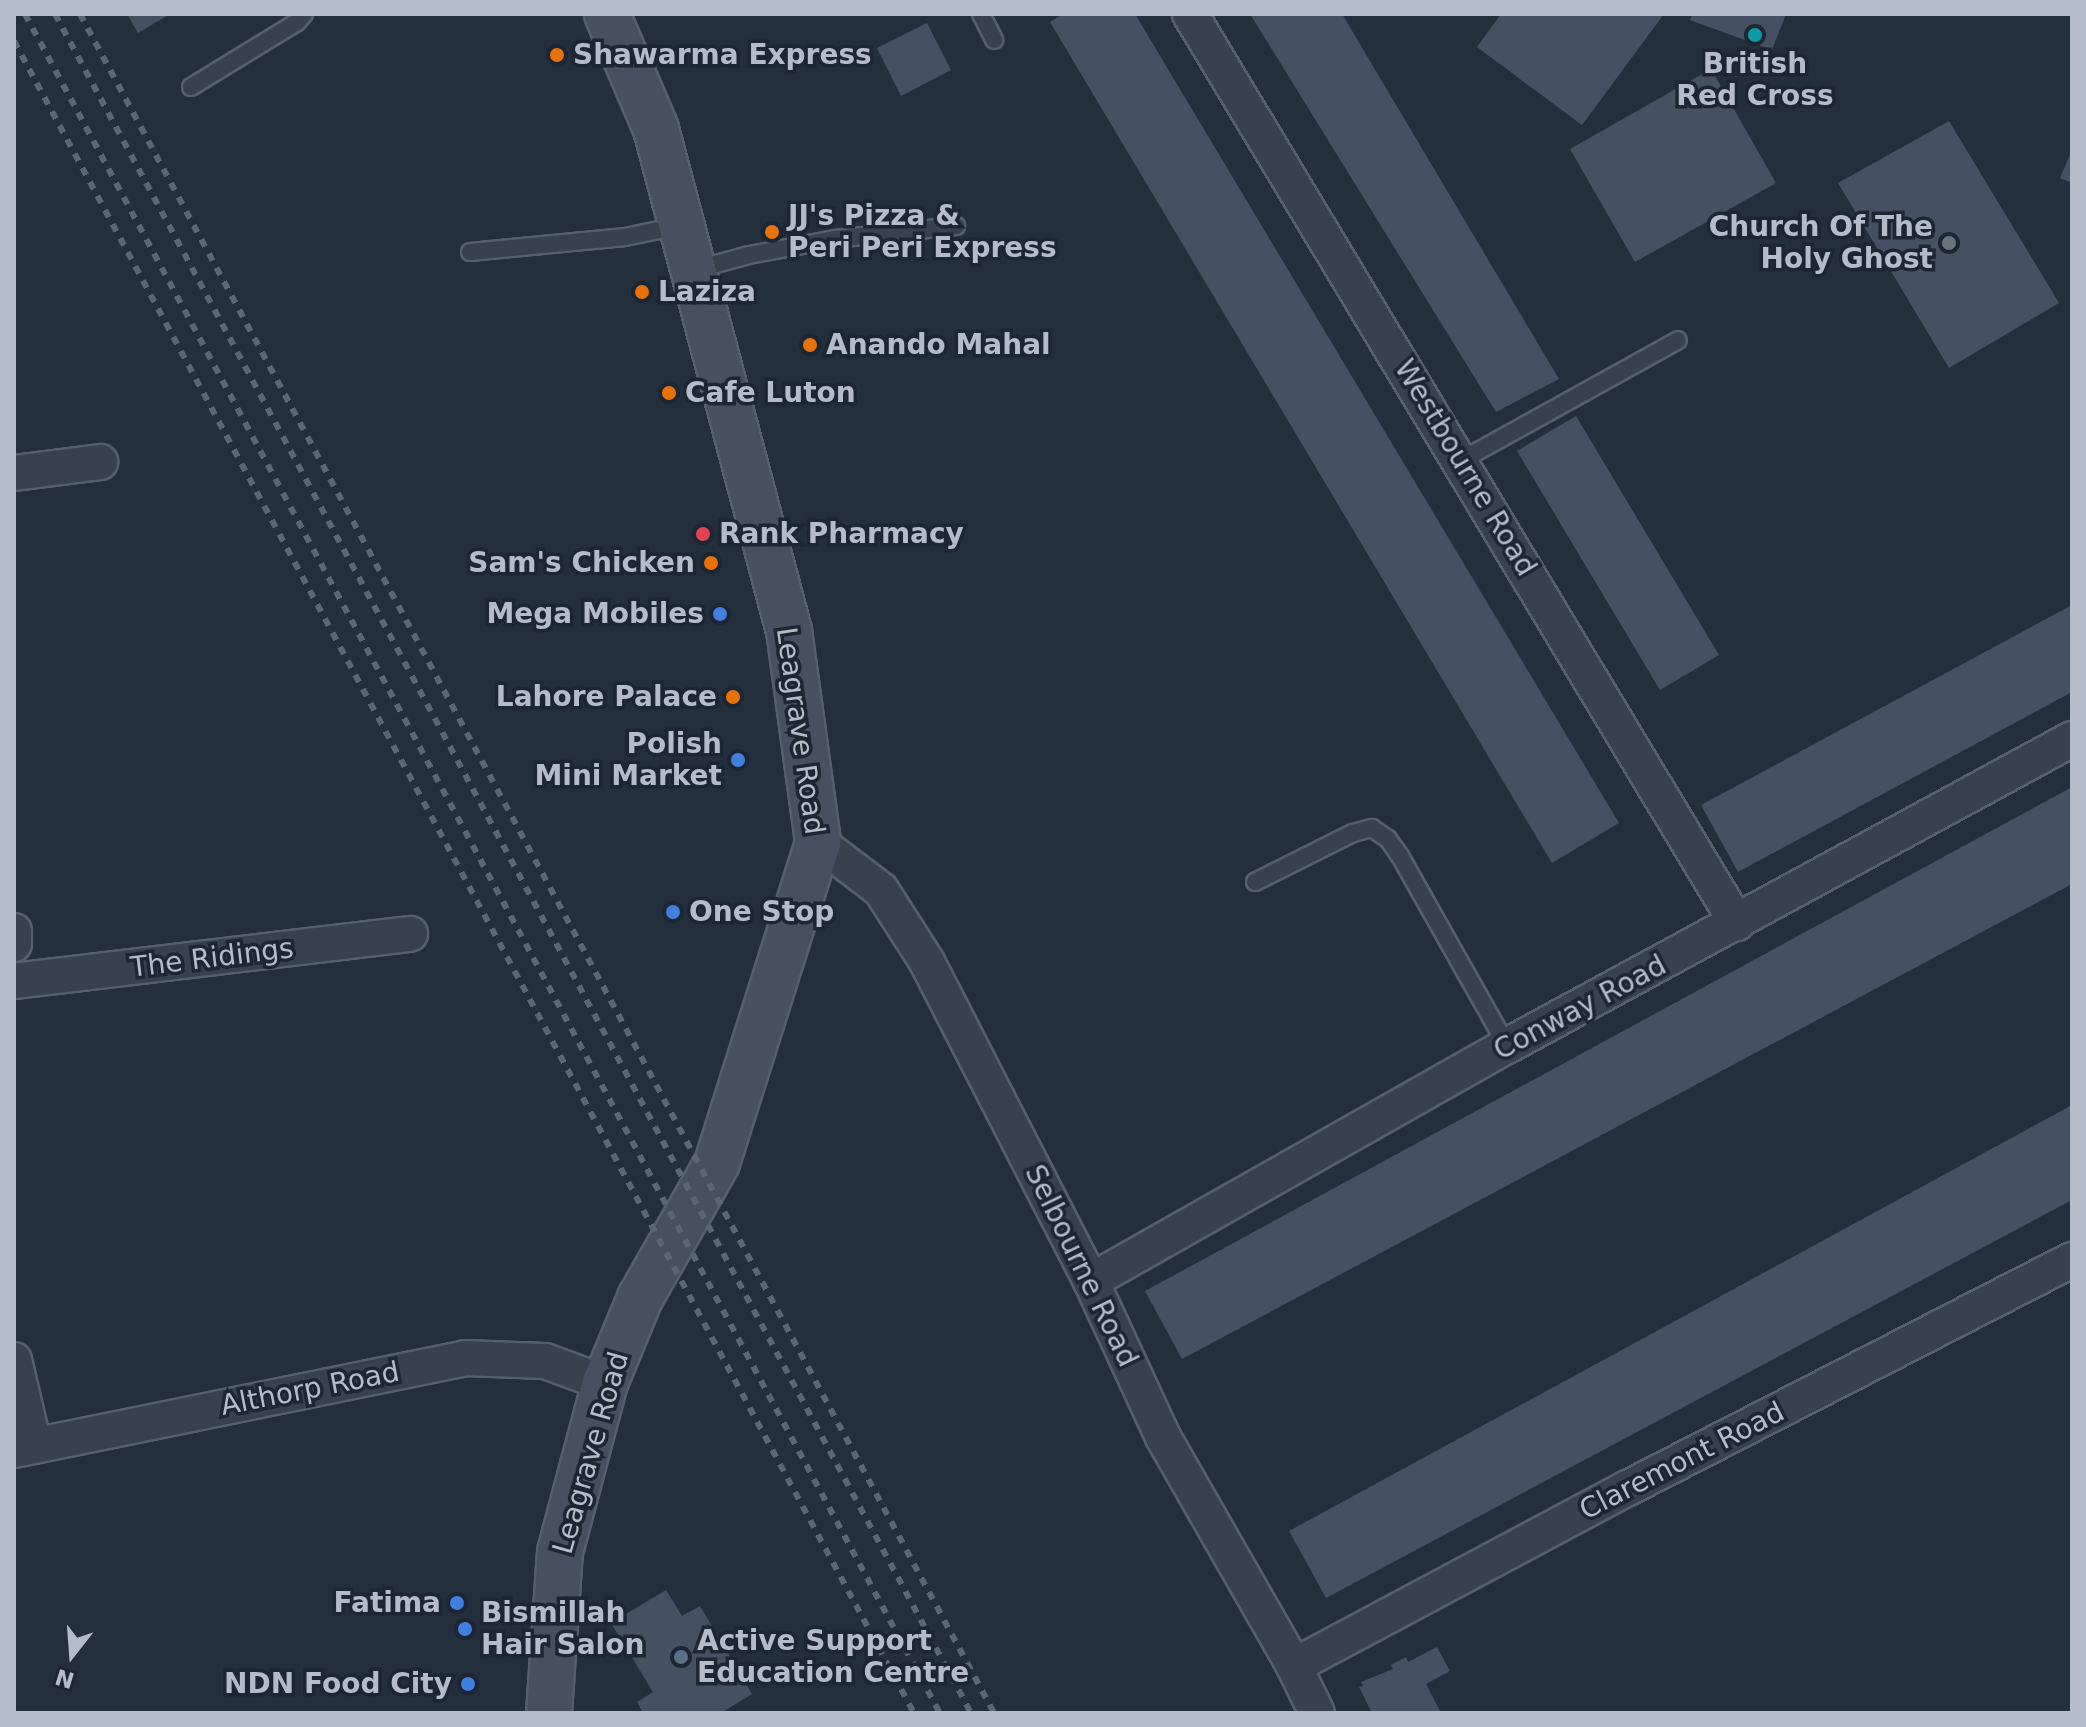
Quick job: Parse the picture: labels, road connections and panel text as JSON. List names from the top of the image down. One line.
{"streets":{"main road":["Leagrave Road"],"street":["Westbourne Road","The Ridings","Conway Road","Selbourne Road","Althorp Road","Claremont Road"]},"crossings":[["Westbourne Road","Conway Road"],["Leagrave Road","Selbourne Road"],["Leagrave Road","Althorp Road"],["Conway Road","Selbourne Road"],["Selbourne Road","Claremont Road"]],"places":["British Red Cross","Shawarma Express","JJ's Pizza & Peri Peri Express","Church Of The Holy Ghost","Laziza","Anando Mahal","Cafe Luton","Rank Pharmacy","Sam's Chicken","Mega Mobiles","Lahore Palace","Polish Mini Market","One Stop","Fatima","Bismillah Hair Salon","Active Support Education Centre","NDN Food City"],"north":"bottom"}
